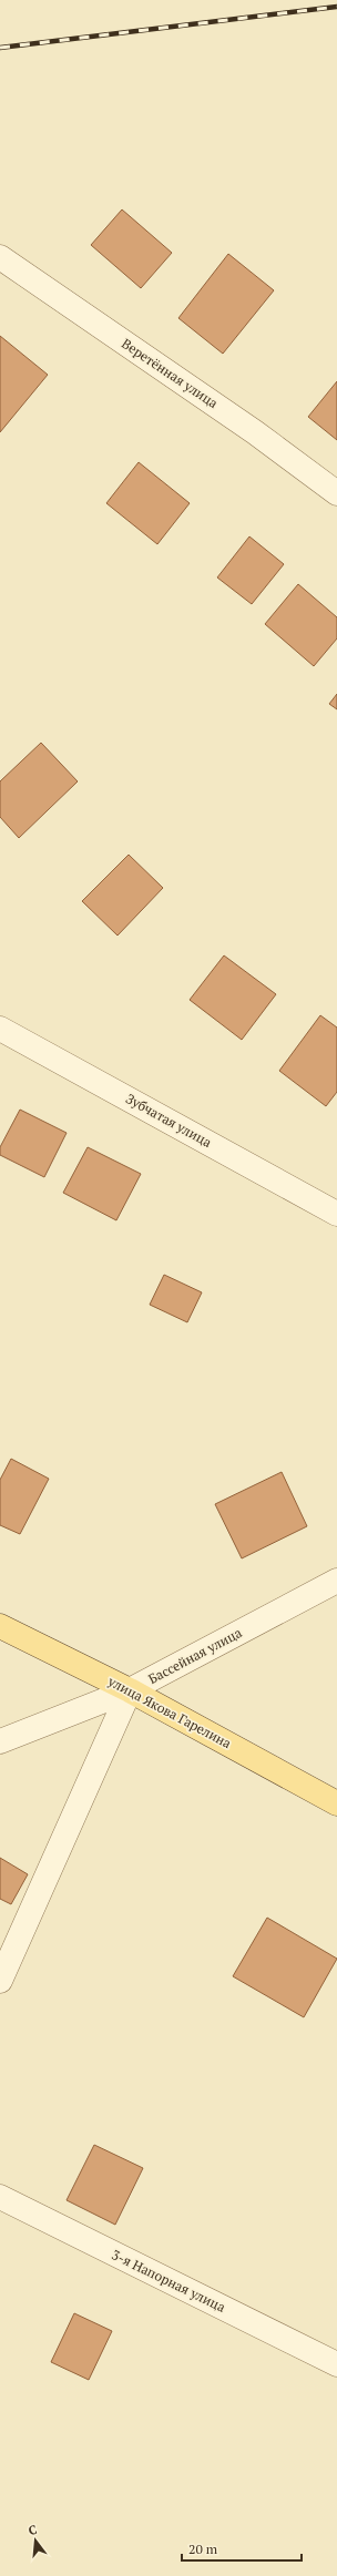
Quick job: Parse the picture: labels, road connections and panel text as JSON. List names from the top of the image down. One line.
{"streets":{"main road":["улица Якова Гарелина"],"street":["Веретённая улица","Зубчатая улица","Бассейная улица","3-я Напорная улица"]},"crossings":[["Бассейная улица","улица Якова Гарелина"]],"scale_bar":"20 m","north":"top"}
